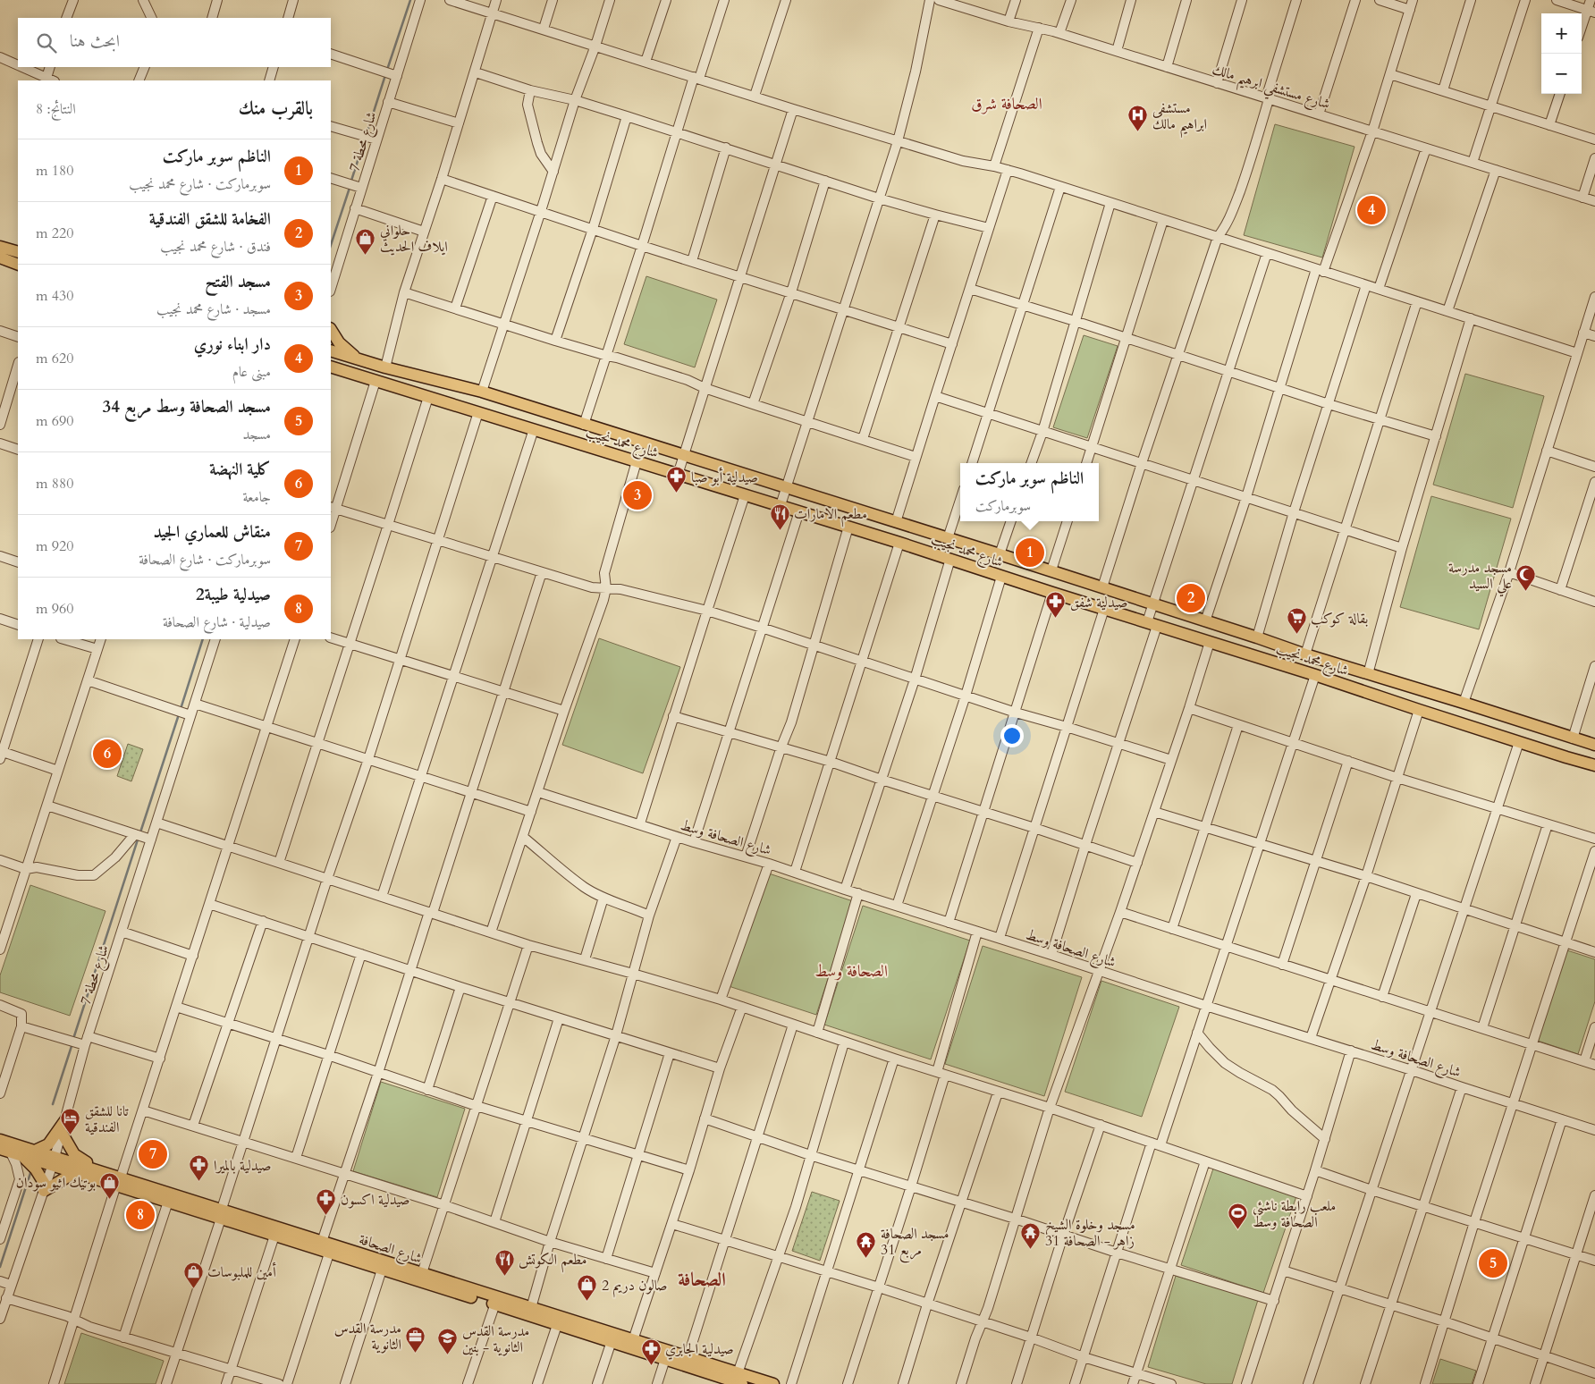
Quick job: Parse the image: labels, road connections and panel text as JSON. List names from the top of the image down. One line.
{"streets":{"main road":["شارع محمد نجيب","شارع الصحافة"],"street":["شارع مستشفي ابرهيم مالك","شارع محطة 7","شارع الصحافة وسط"]},"crossings":[["شارع محطة 7","شارع الصحافة"]],"districts":["الصحافة شرق","الصحافة وسط","الصحافة"],"places":{"hospital":["مستشفى ابراهيم مالك"],"shop":["حلواني ايلاف الحديث","بوتيك اثيو سودان","أمين للملبوسات","صالون دريم 2"],"pharmacy":["صيدلية أبو صبا","صيدلية شفق","صيدلية بالميرا","صيدلية اكسون","صيدلية الجابري"],"restaurant":["مطعم الامارات","مطعم الكوتش"],"mosque":["مسجد مدرسة علي السيد"],"supermarket":["بقالة كوكب"],"hotel":["تانا للشقق الفندقية"],"sports":["ملعب رابطة ناشئي الصحافة وسط"],"temple":["مسجد وخلوة الشيخ زاهر - الصحافة 31","مسجد الصحافة مربع 31"],"office":["مدرسة القدس الثانوية"],"school or university":["مدرسة القدس الثانوية - بنين"]},"page":{"map_buttons":["+","−"],"search":"ابحث هنا","heading":["بالقرب منك","النتائج: 8"],"list":[{"mark":"1","name":"الناظم سوبر ماركت","note":"سوبرماركت · شارع محمد نجيب","value":"180 m"},{"mark":"2","name":"الفخامة للشقق الفندقية","note":"فندق · شارع محمد نجيب","value":"220 m"},{"mark":"3","name":"مسجد الفتح","note":"مسجد · شارع محمد نجيب","value":"430 m"},{"mark":"4","name":"دار ابناء نوري","note":"مبنى عام","value":"620 m"},{"mark":"5","name":"مسجد الصحافة وسط مربع 34","note":"مسجد","value":"690 m"},{"mark":"6","name":"كلية النهضة","note":"جامعة","value":"880 m"},{"mark":"7","name":"منقاش للعماري الجيد","note":"سوبرماركت · شارع الصحافة","value":"920 m"},{"mark":"8","name":"صيدلية طيبة2","note":"صيدلية · شارع الصحافة","value":"960 m"}],"pins":["4","3","1","2","6","7","8","5"],"popup":["الناظم سوبر ماركت","سوبرماركت"]}}
